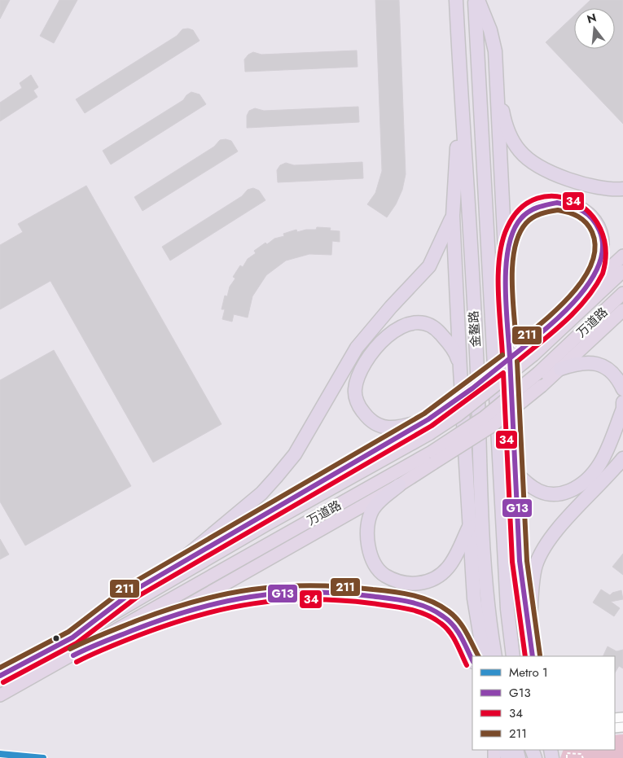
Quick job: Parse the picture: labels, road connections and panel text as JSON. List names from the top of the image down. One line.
{"streets":{"highway":["金鳌路"],"main road":["万道路"]},"lines":["transit line 34","transit line G13","transit line 211","metro line 1"],"legend":["Metro 1","G13","34","211"],"north":"top"}
